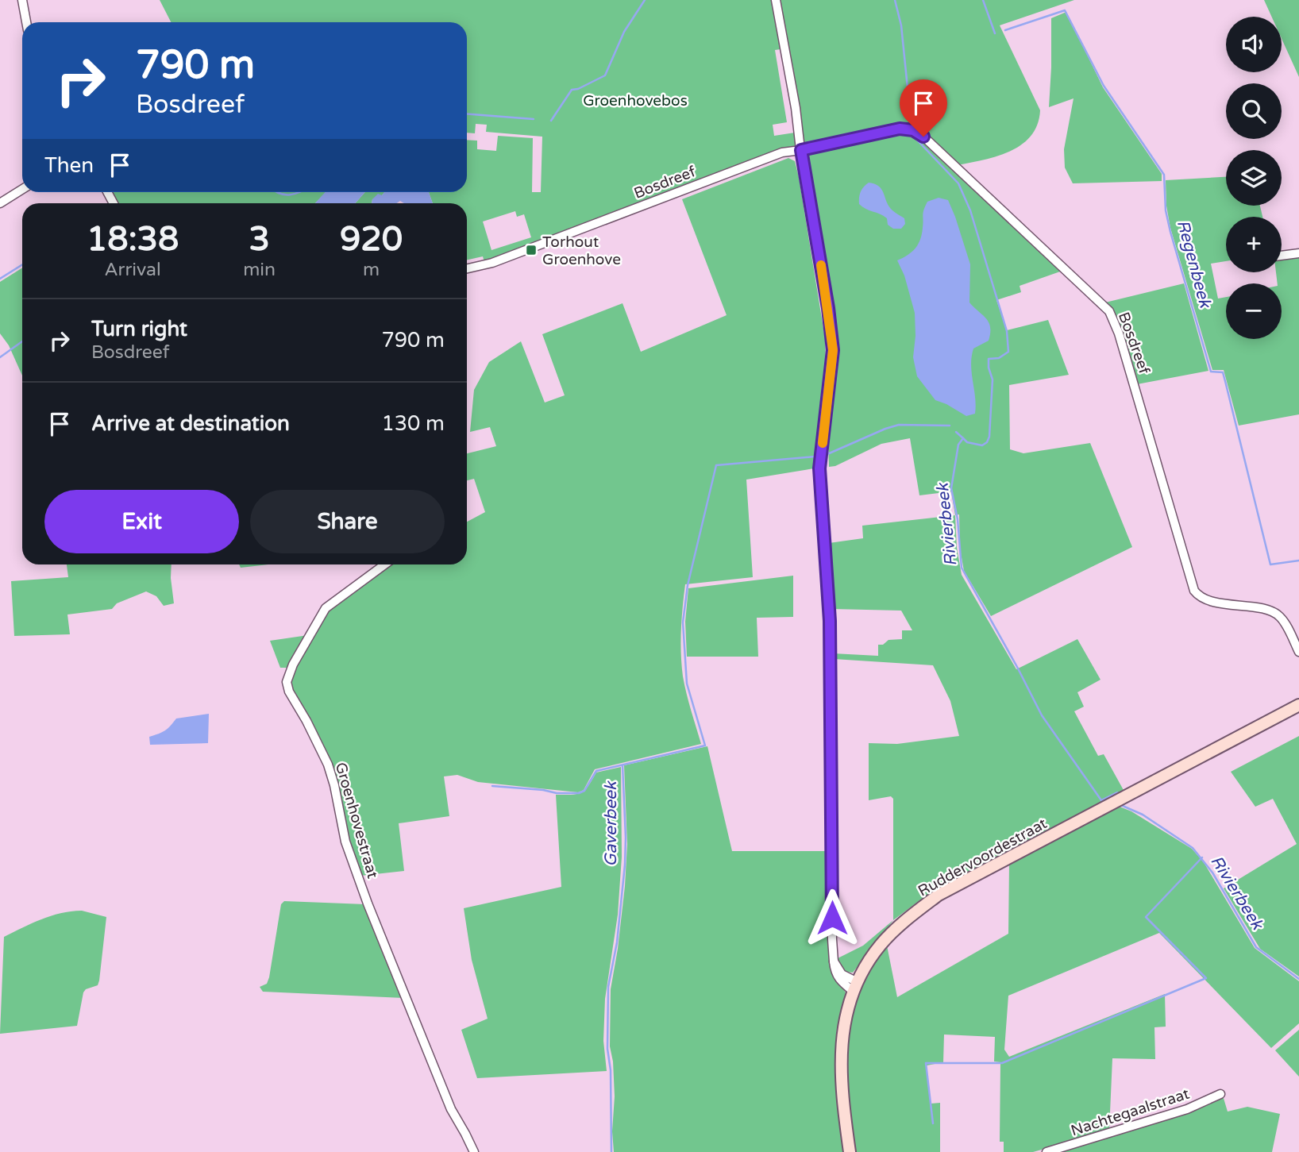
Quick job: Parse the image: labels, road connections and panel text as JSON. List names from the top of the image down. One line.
{"streets":{"street":["Bosdreef","Groenhovestraat","Ruddervoordestraat","Nachtegaalstraat"]},"water":["Regenbeek","Rivierbeek","Gaverbeek"],"parks":["Groenhovebos"],"places":{"transit":["Torhout Groenhove"]},"page":{"map_buttons":["+","−"],"turn":["790 m","Bosdreef"],"then":"Then","eta":["18:38","Arrival","3","min","920","m"],"list":[{"name":"Turn right","note":"Bosdreef","value":"790 m"},{"name":"Arrive at destination","value":"130 m"}],"buttons":["Exit","Share"]}}
